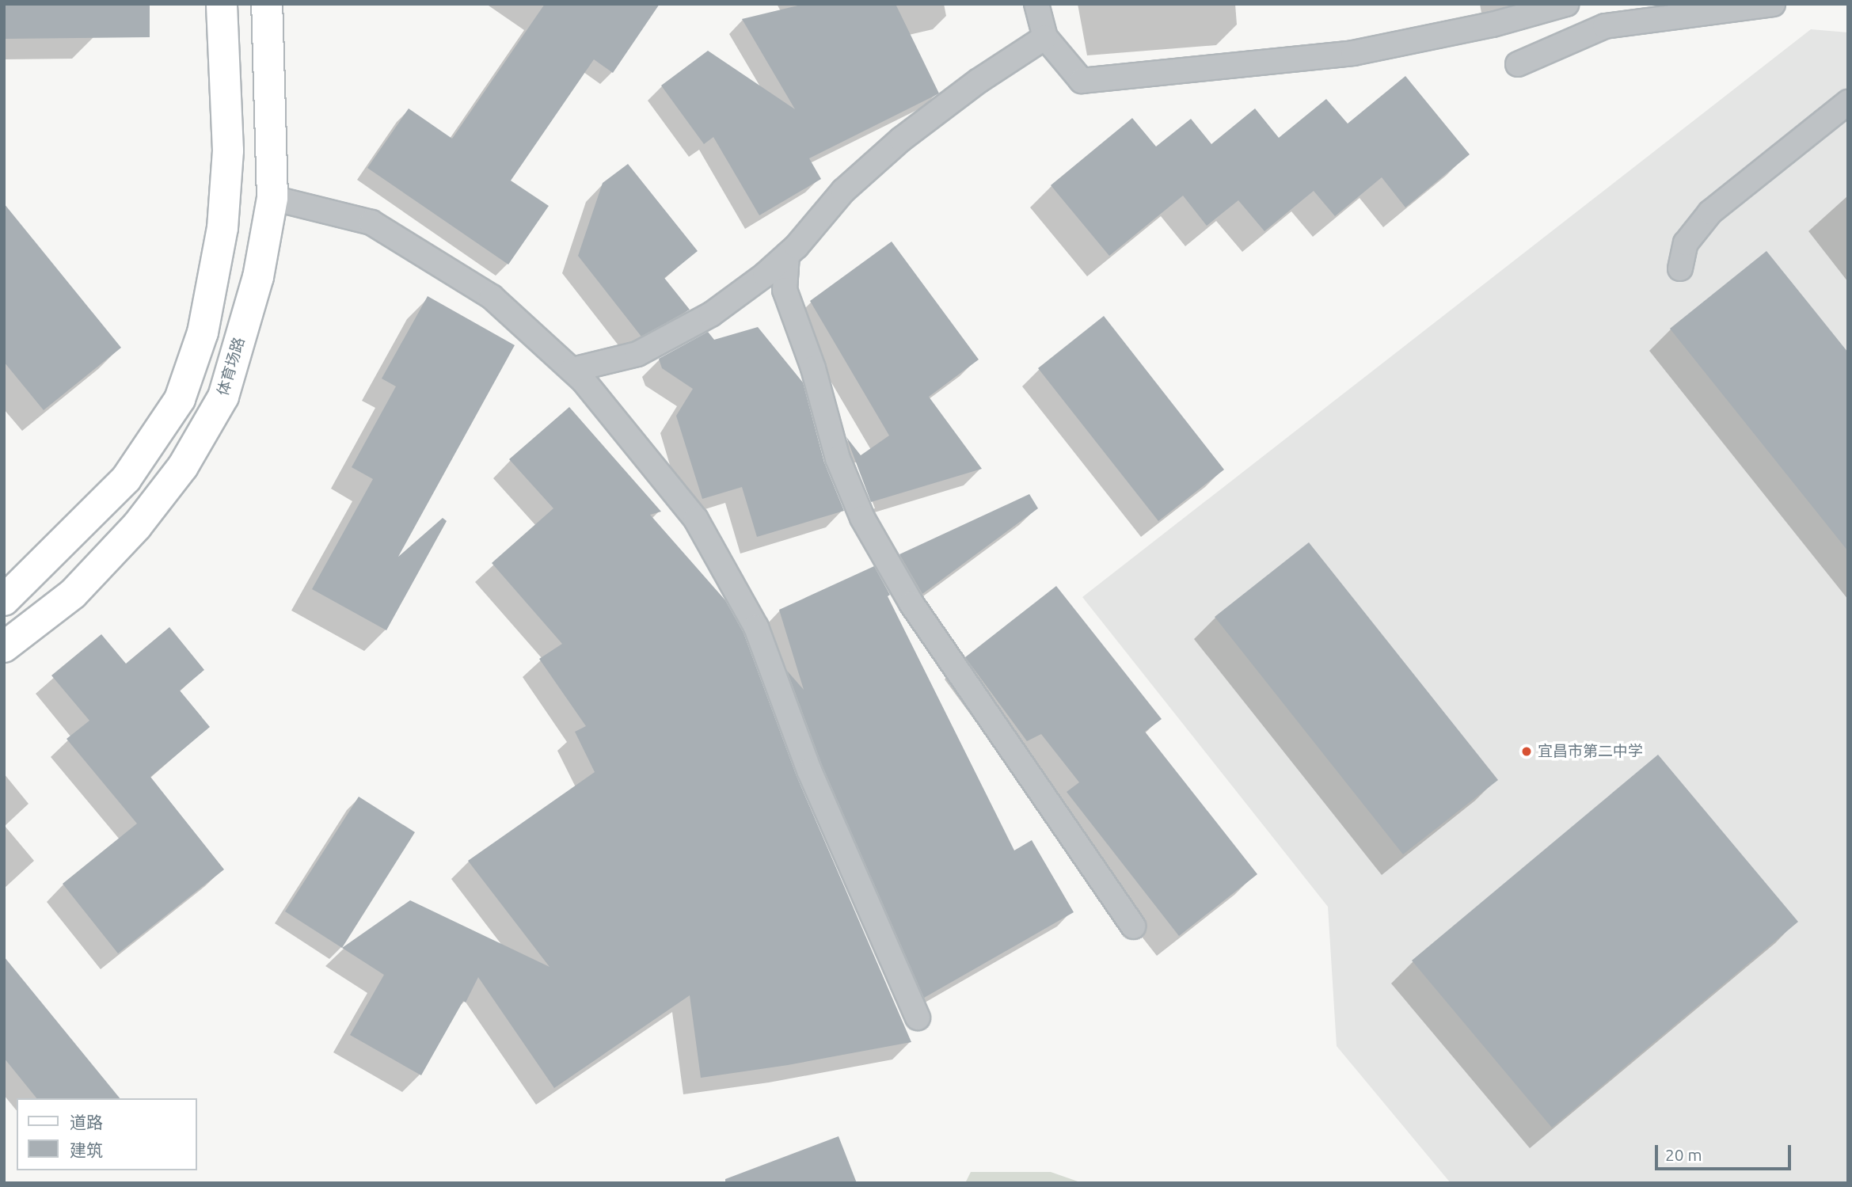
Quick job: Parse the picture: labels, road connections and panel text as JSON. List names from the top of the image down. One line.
{"streets":{"main road":["体育场路"]},"places":["宜昌市第二中学"],"legend":["道路","建筑"],"scale_bar":"20 m"}
